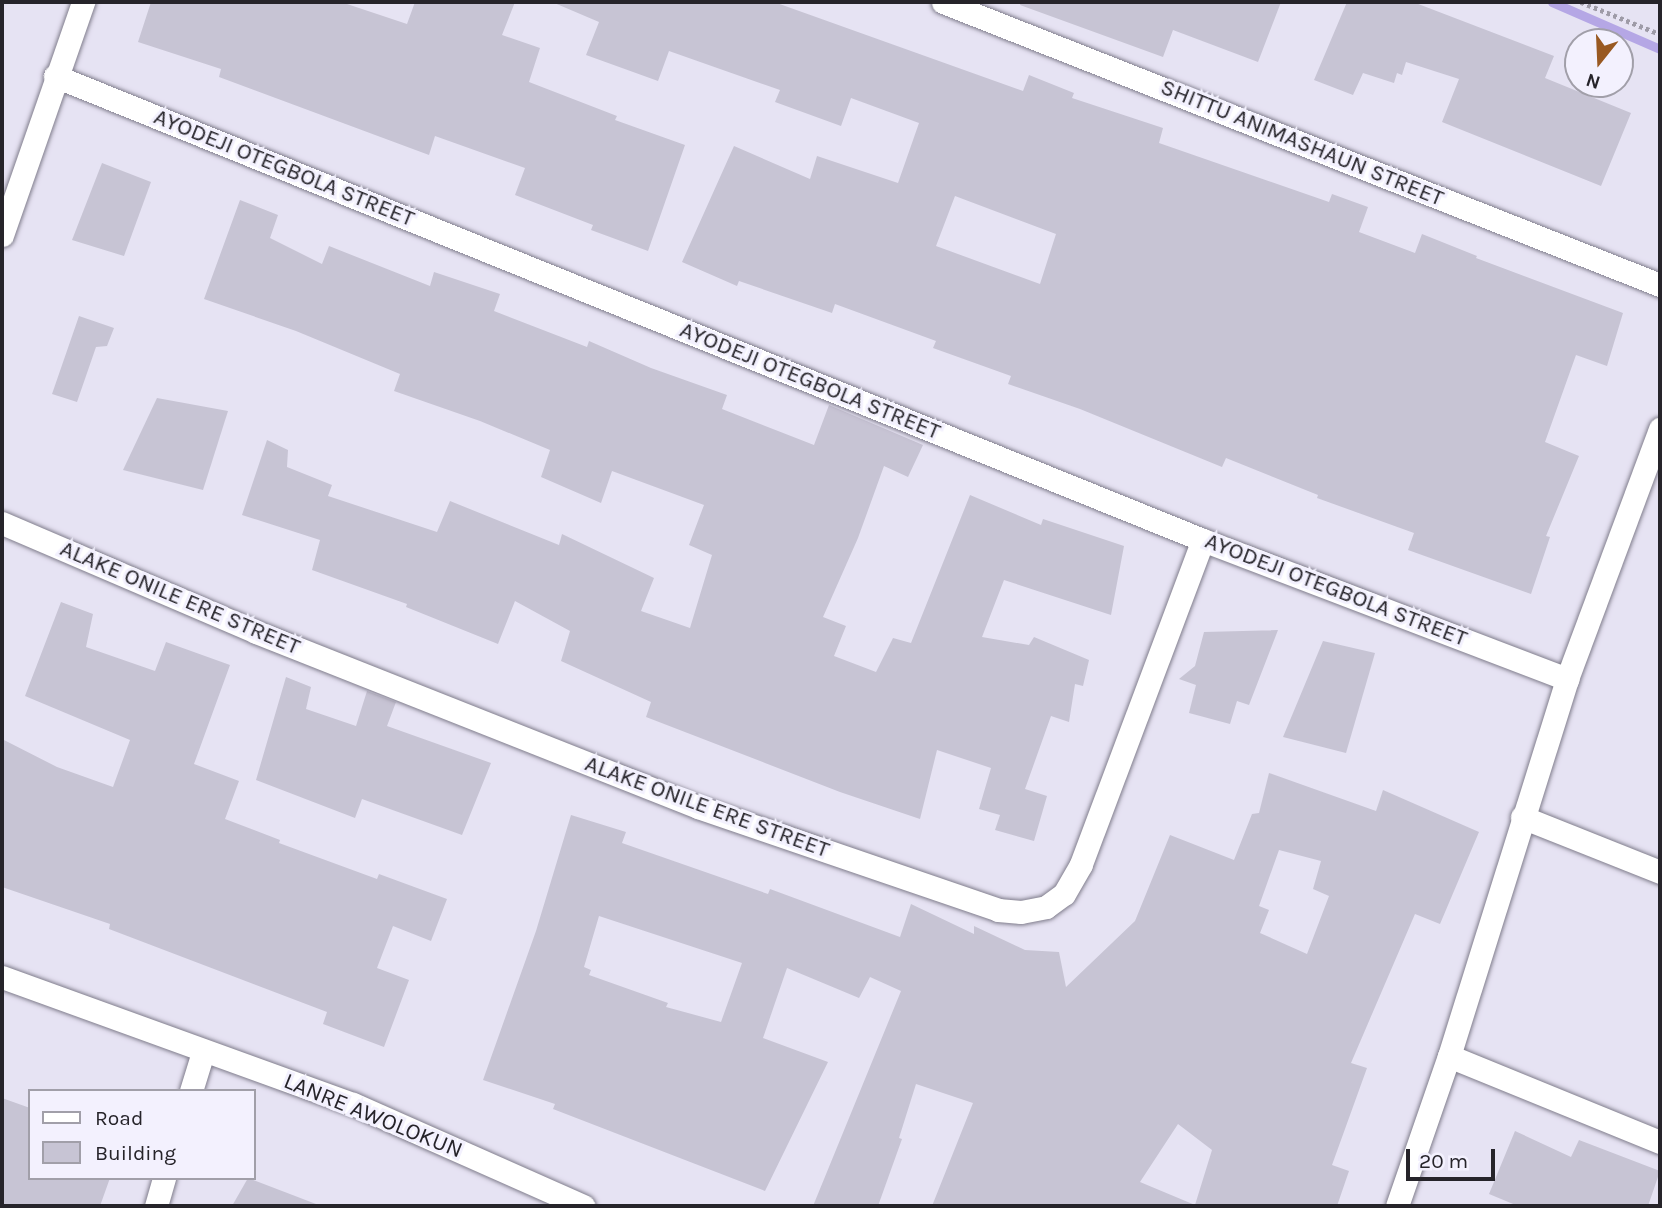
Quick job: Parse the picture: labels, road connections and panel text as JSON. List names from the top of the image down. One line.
{"streets":{"street":["SHITTU ANIMASHAUN STREET","AYODEJI OTEGBOLA STREET","ALAKE ONILE ERE STREET","LANRE AWOLOKUN"]},"crossings":[["AYODEJI OTEGBOLA STREET","ALAKE ONILE ERE STREET"]],"legend":["Road","Building"],"scale_bar":"20 m","north":"bottom"}
